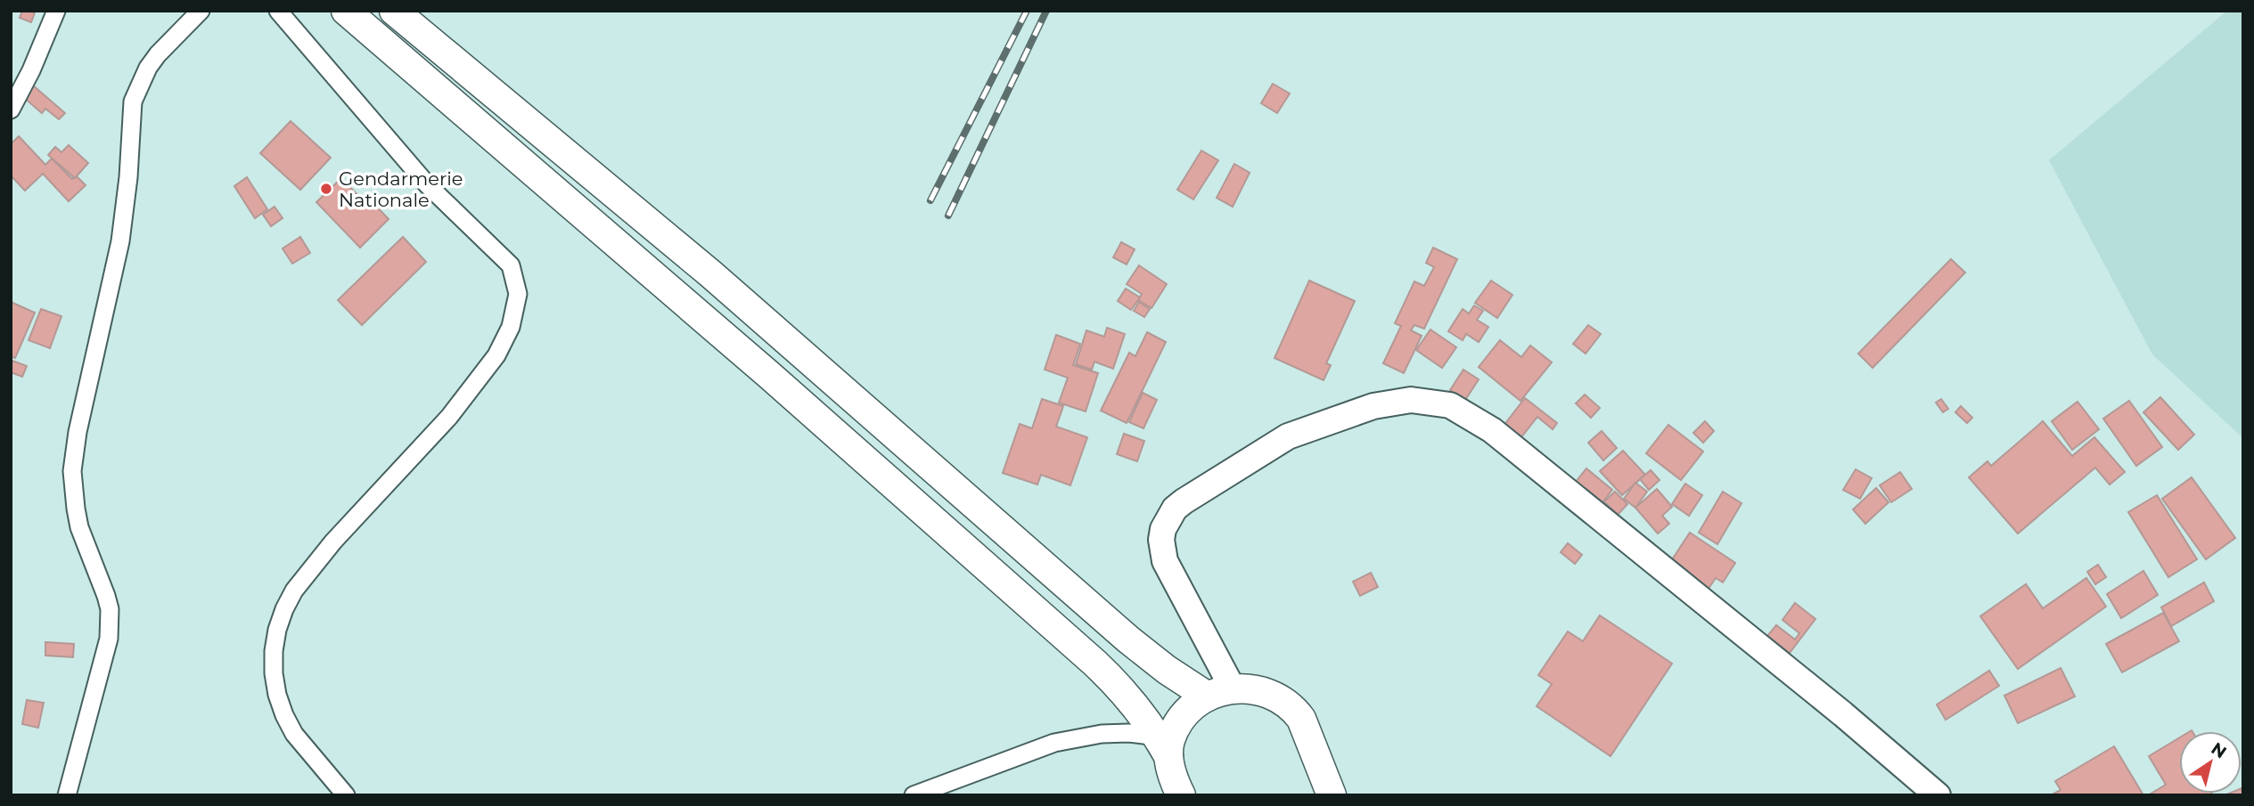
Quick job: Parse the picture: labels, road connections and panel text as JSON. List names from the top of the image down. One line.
{"places":["Gendarmerie Nationale"],"north":"top right"}
